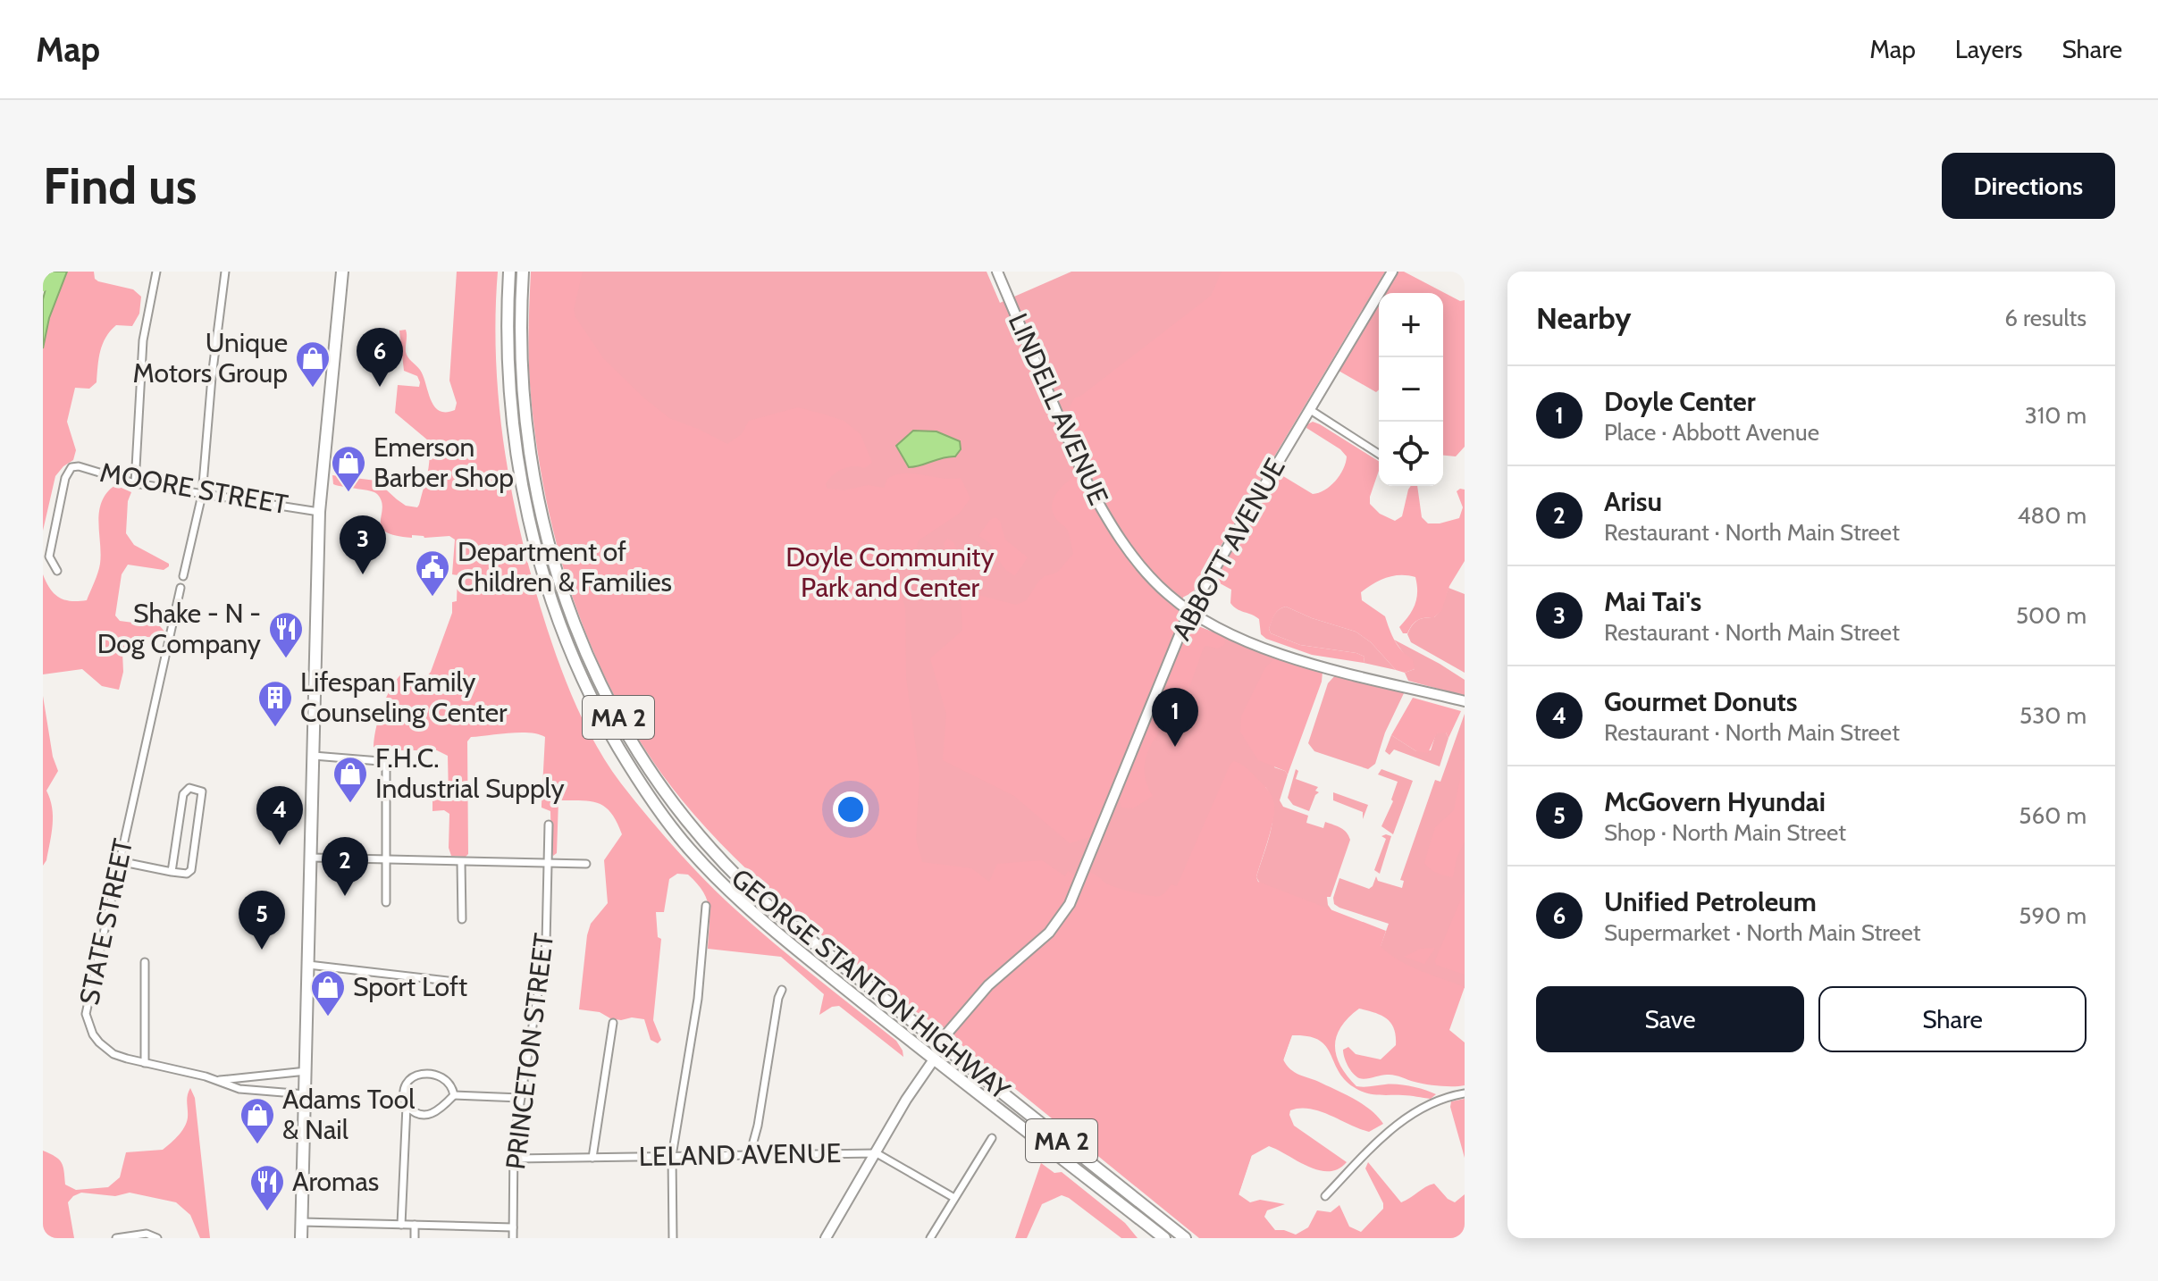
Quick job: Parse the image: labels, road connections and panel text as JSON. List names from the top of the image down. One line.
{"streets":{"highway":["MA 2","GEORGE STANTON HIGHWAY"],"street":["LINDELL AVENUE","MOORE STREET","ABBOTT AVENUE","STATE STREET","PRINCETON STREET","LELAND AVENUE"]},"crossings":[["LINDELL AVENUE","ABBOTT AVENUE"],["ABBOTT AVENUE","GEORGE STANTON HIGHWAY"],["PRINCETON STREET","LELAND AVENUE"]],"parks":["Doyle Community Park and Center"],"places":{"shop":["Unique Motors Group","Emerson Barber Shop","F.H.C. Industrial Supply","Sport Loft","Adams Tool & Nail"],"public building":["Department of Children & Families"],"restaurant":["Shake - N - Dog Company","Aromas"],"building":["Lifespan Family Counseling Center"]},"page":{"header":"Map","nav":["Map","Layers","Share"],"buttons":["Directions",["Save","Share"]],"title":"Find us","heading":["Nearby","6 results"],"map_buttons":["+","−"],"pins":["6","3","1","4","2","5"],"list":[{"mark":"1","name":"Doyle Center","note":"Place · Abbott Avenue","value":"310 m"},{"mark":"2","name":"Arisu","note":"Restaurant · North Main Street","value":"480 m"},{"mark":"3","name":"Mai Tai's","note":"Restaurant · North Main Street","value":"500 m"},{"mark":"4","name":"Gourmet Donuts","note":"Restaurant · North Main Street","value":"530 m"},{"mark":"5","name":"McGovern Hyundai","note":"Shop · North Main Street","value":"560 m"},{"mark":"6","name":"Unified Petroleum","note":"Supermarket · North Main Street","value":"590 m"}]}}
